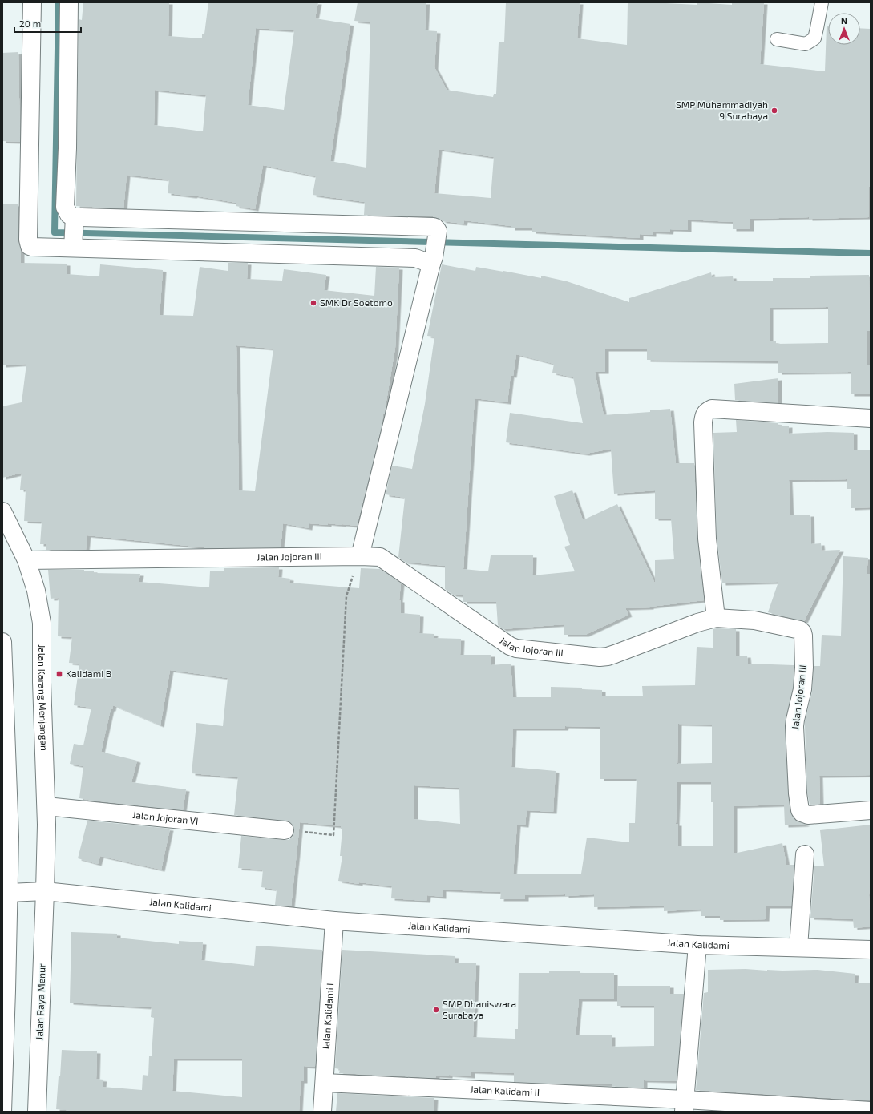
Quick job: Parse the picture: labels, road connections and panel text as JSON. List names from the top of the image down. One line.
{"streets":{"street":["Jalan Jojoran III","Jalan Karang Menjangan","Jalan Jojoran VI","Jalan Kalidami","Jalan Raya Menur","Jalan Kalidami I","Jalan Kalidami II"]},"crossings":[["Jalan Jojoran III","Jalan Karang Menjangan"],["Jalan Karang Menjangan","Jalan Jojoran VI"],["Jalan Karang Menjangan","Jalan Kalidami"],["Jalan Karang Menjangan","Jalan Raya Menur"],["Jalan Kalidami","Jalan Raya Menur"],["Jalan Kalidami","Jalan Kalidami I"],["Jalan Kalidami I","Jalan Kalidami II"]],"places":{"other":["SMP Muhammadiyah 9 Surabaya","SMK Dr Soetomo","SMP Dhaniswara Surabaya"],"transit":["Kalidami B"]},"scale_bar":"20 m","north":"top"}
